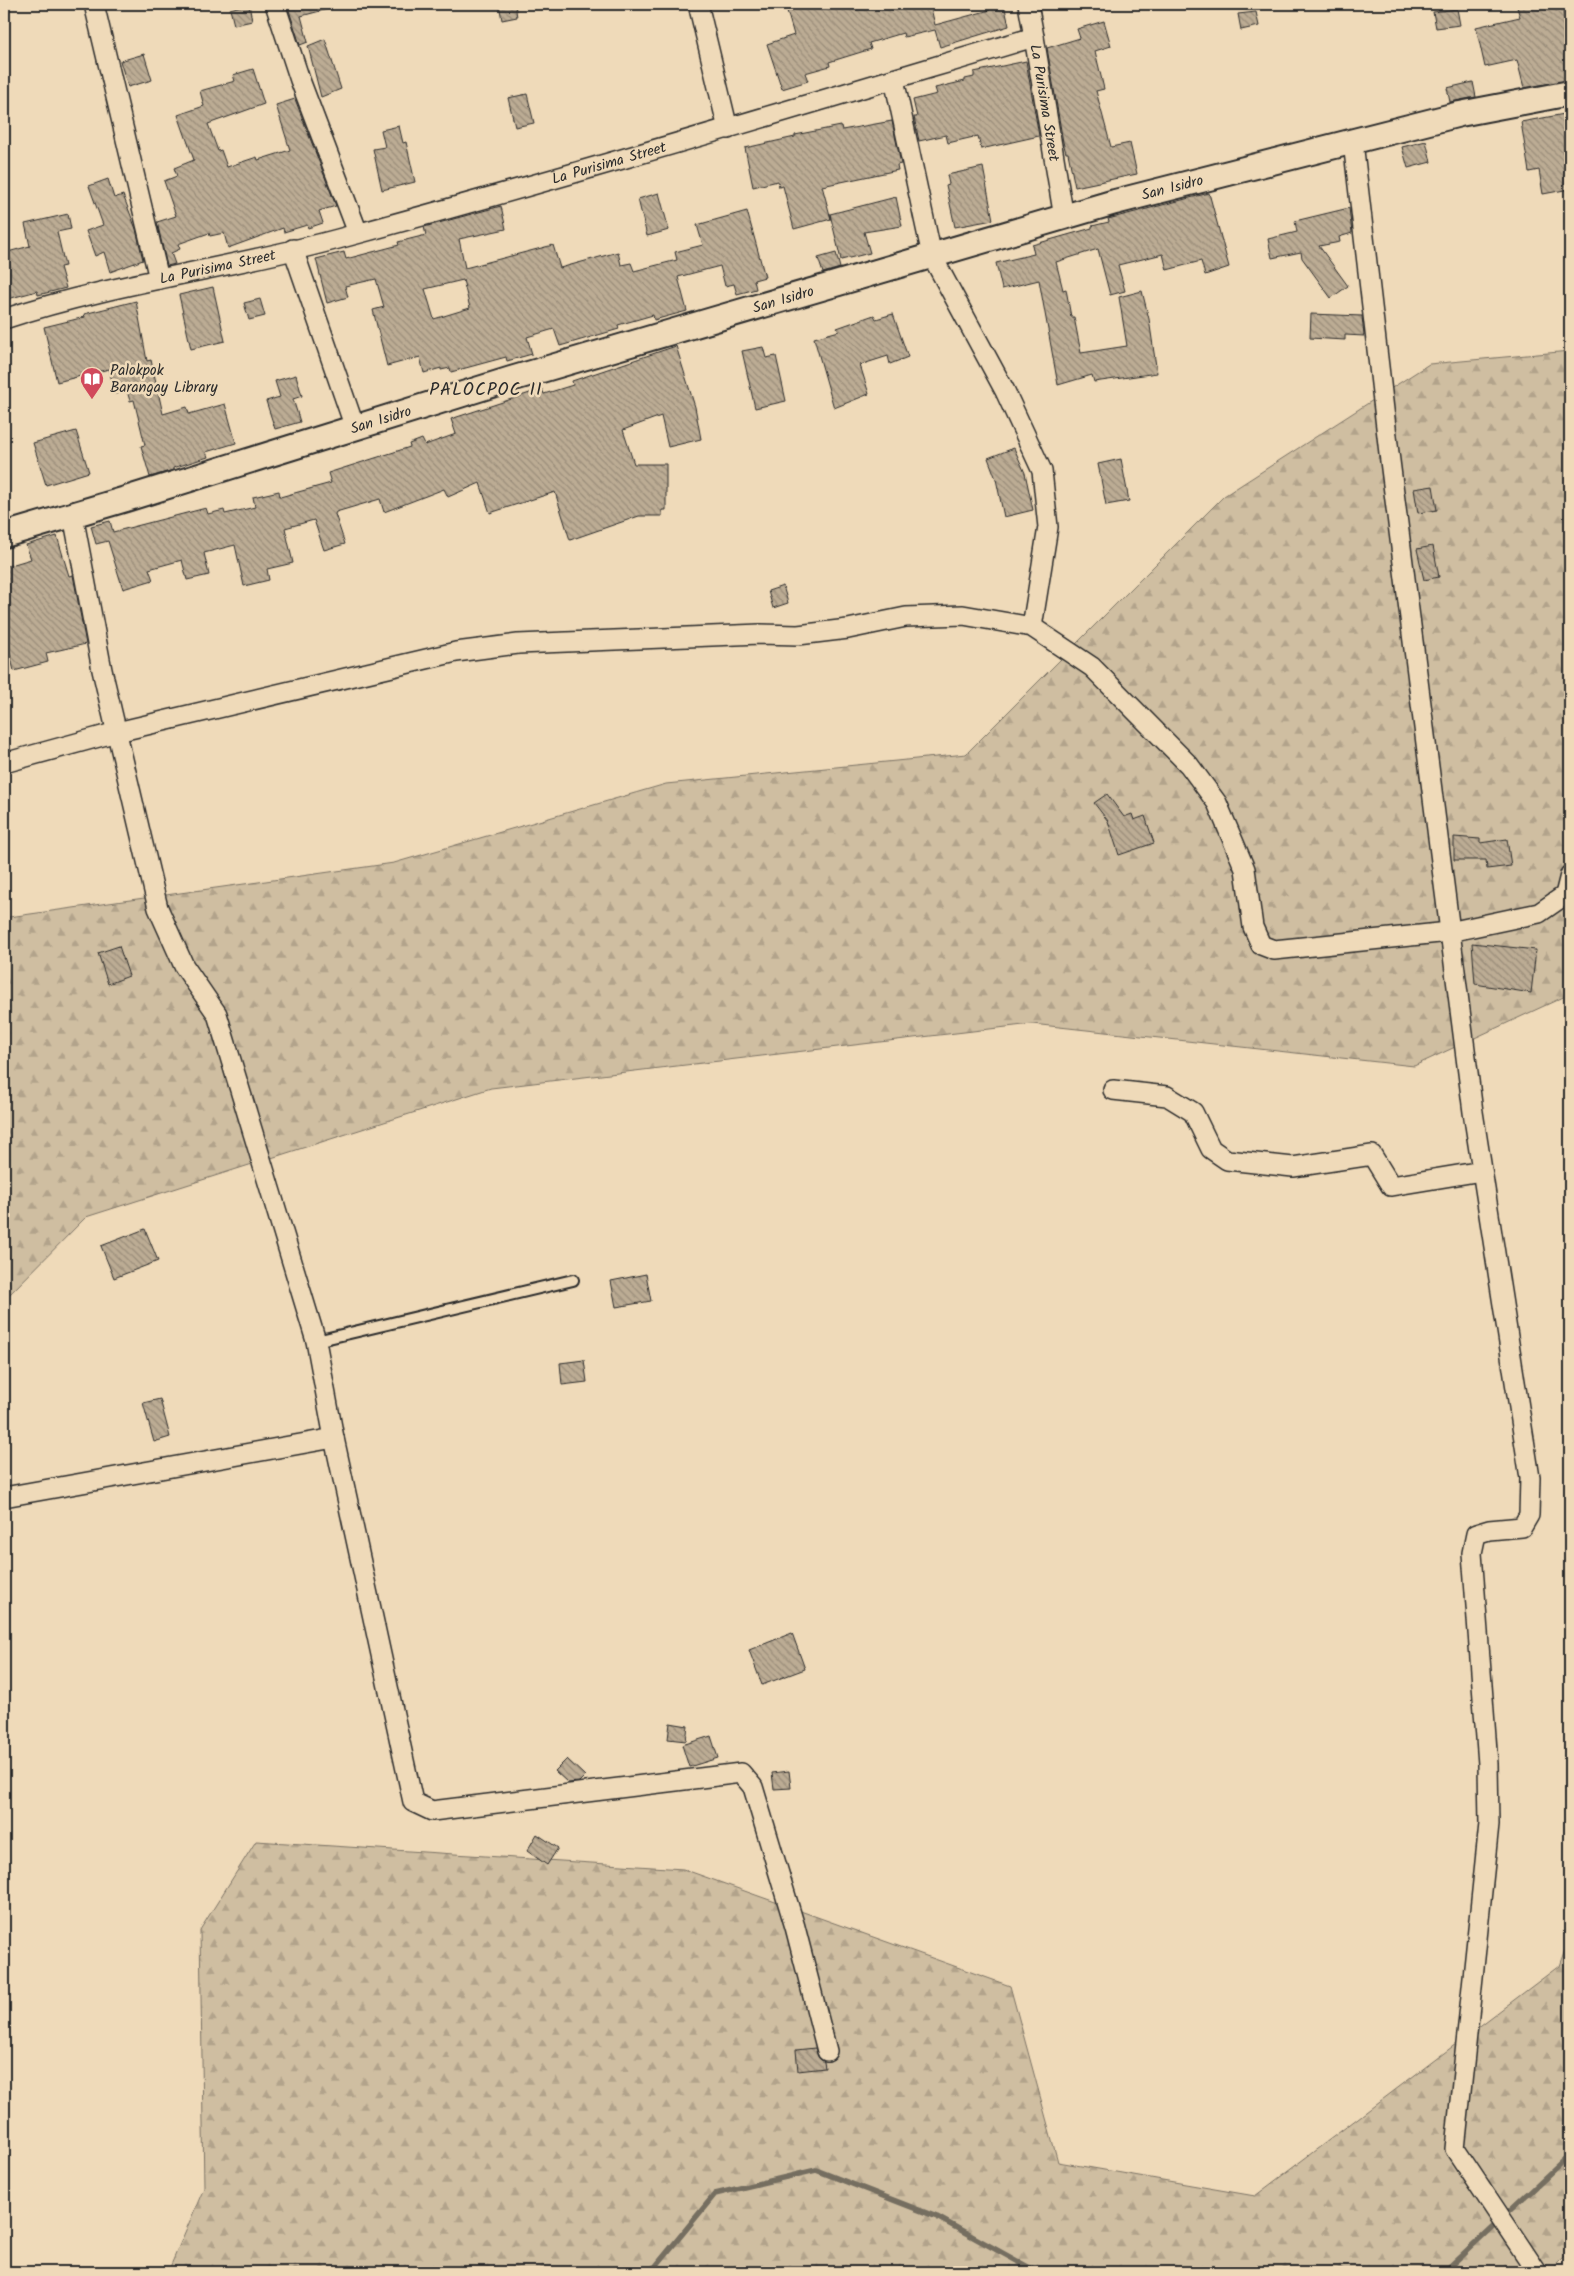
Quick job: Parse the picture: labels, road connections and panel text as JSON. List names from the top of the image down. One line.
{"streets":{"street":["La Purisima Street","San Isidro"]},"crossings":[["La Purisima Street","San Isidro"]],"districts":["PALOCPOC II"],"places":{"library":["Palokpok Barangay Library"]}}
